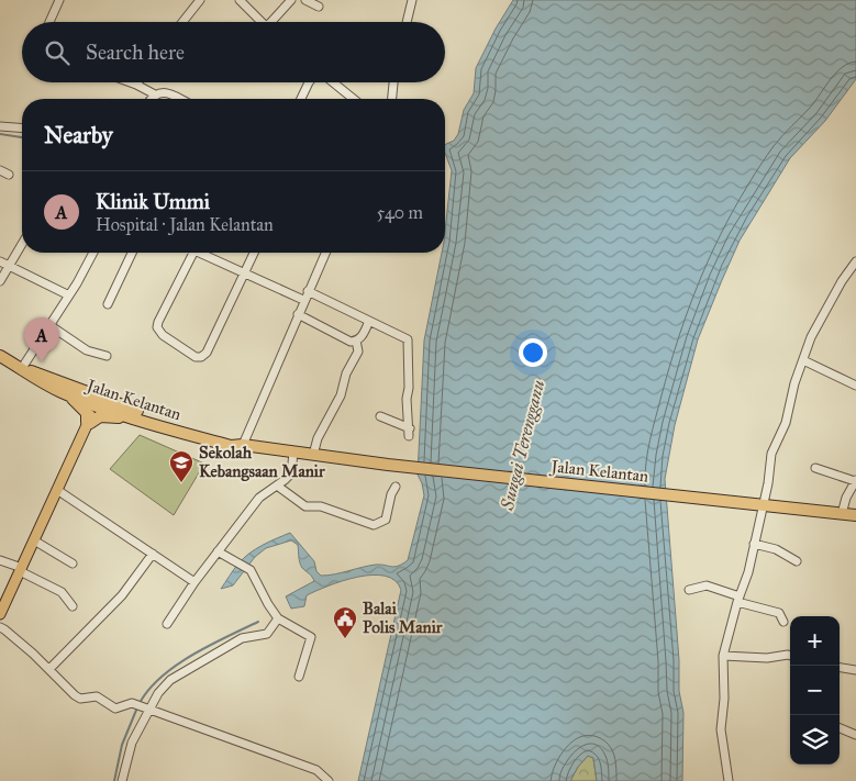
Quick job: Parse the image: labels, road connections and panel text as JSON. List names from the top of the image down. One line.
{"streets":{"highway":["Jalan Kelantan"]},"water":["Sungai Terengganu"],"places":{"school or university":["Sekolah Kebangsaan Manir"],"public building":["Balai Polis Manir"]},"page":{"search":"Search here","heading":"Nearby","list":[{"mark":"A","name":"Klinik Ummi","note":"Hospital · Jalan Kelantan","value":"540 m"}],"pins":"A","map_buttons":["+","−"]}}
